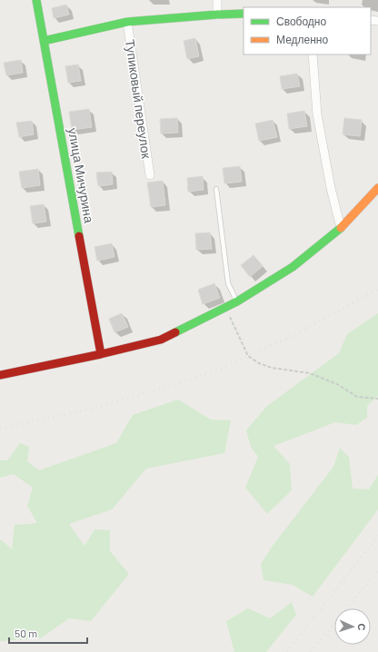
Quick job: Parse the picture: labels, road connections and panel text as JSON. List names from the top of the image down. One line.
{"streets":{"street":["Тупиковый переулок","улица Мичурина"]},"legend":["Свободно","Медленно"],"scale_bar":"50 m","north":"right"}
